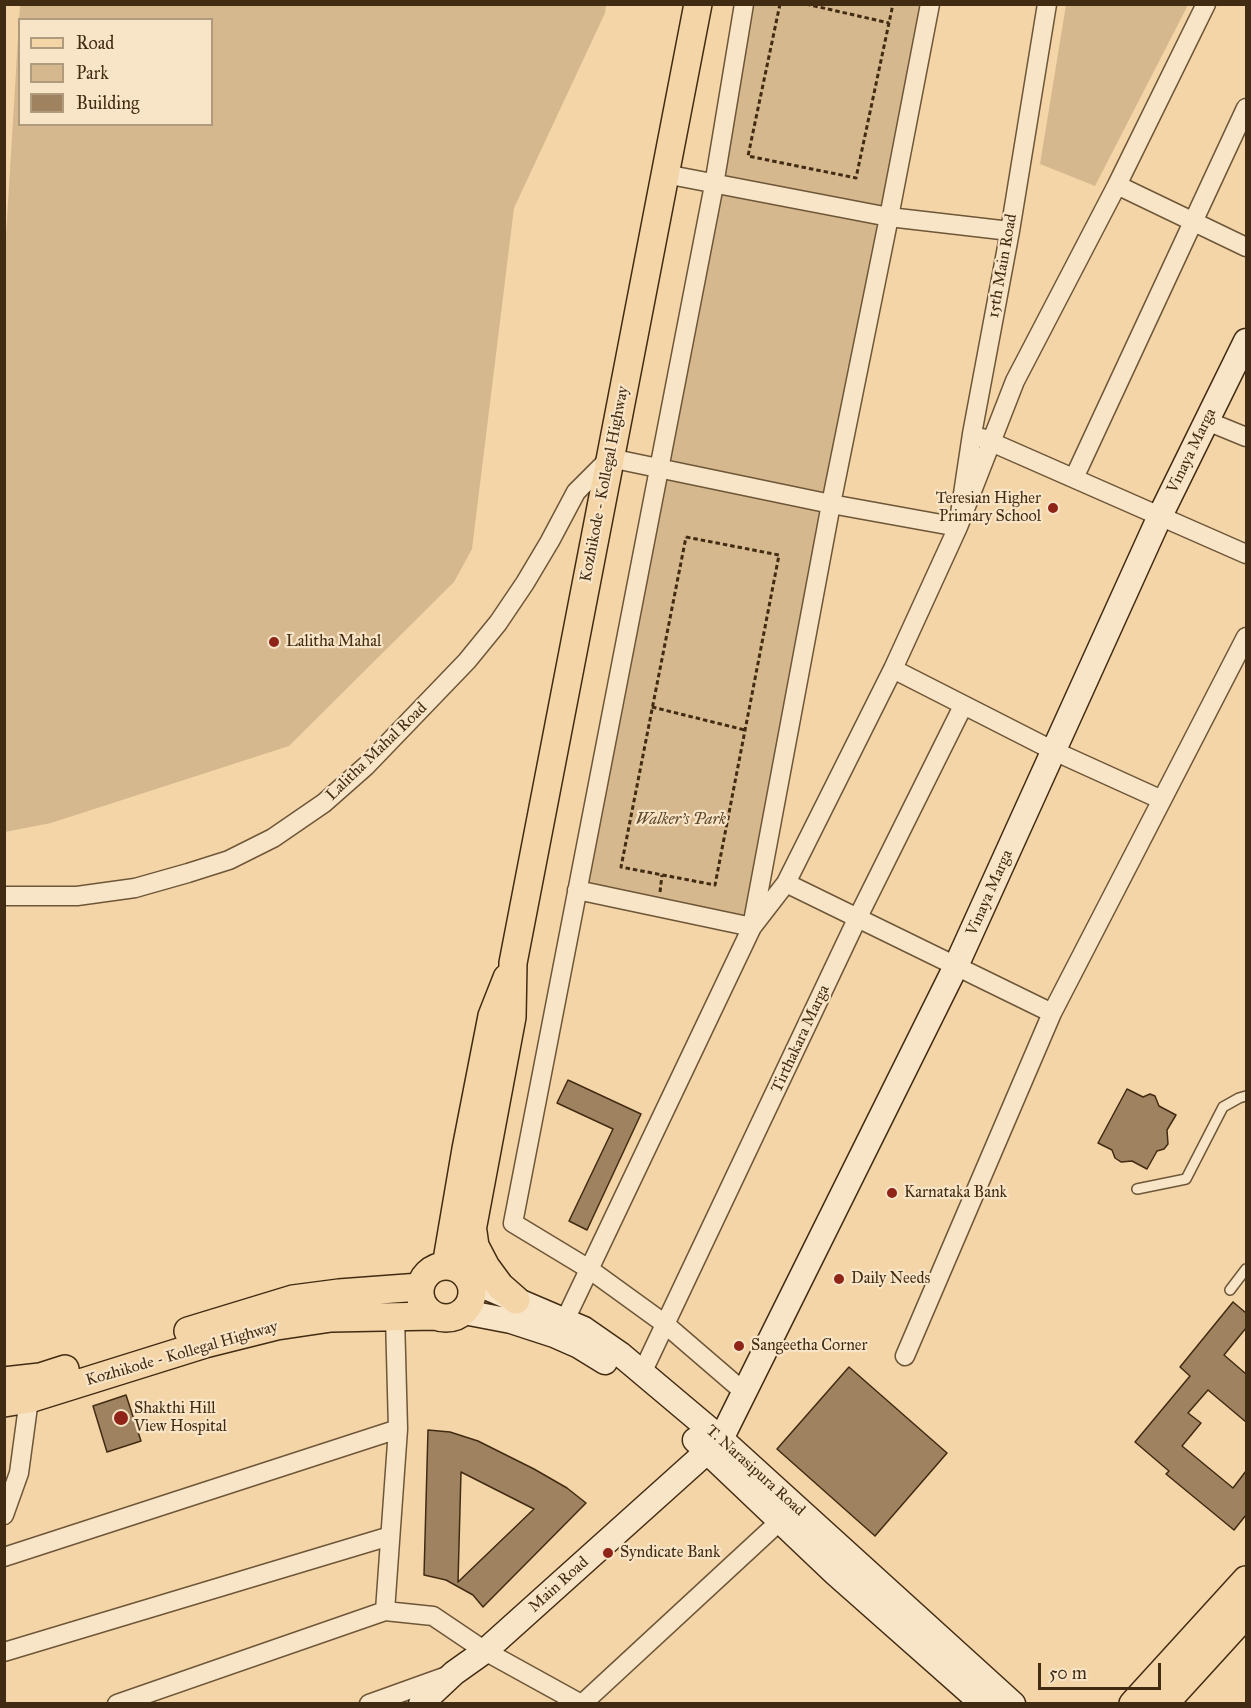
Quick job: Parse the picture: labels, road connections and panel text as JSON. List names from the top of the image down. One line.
{"streets":{"main road":["Kozhikode - Kollegal Highway"],"street":["15th Main Road","Vinaya Marga","Lalitha Mahal Road","Tirthakara Marga","T. Narasipura Road","Main Road"]},"crossings":[["Vinaya Marga","T. Narasipura Road"],["Vinaya Marga","Main Road"],["Kozhikode - Kollegal Highway","Lalitha Mahal Road"],["Kozhikode - Kollegal Highway","T. Narasipura Road"],["Tirthakara Marga","T. Narasipura Road"],["T. Narasipura Road","Main Road"]],"parks":["Walker's Park"],"places":["Teresian Higher Primary School","Lalitha Mahal","Karnataka Bank","Daily Needs","Sangeetha Corner","Shakthi Hill View Hospital","Syndicate Bank"],"legend":["Road","Park","Building"],"scale_bar":"50 m"}
